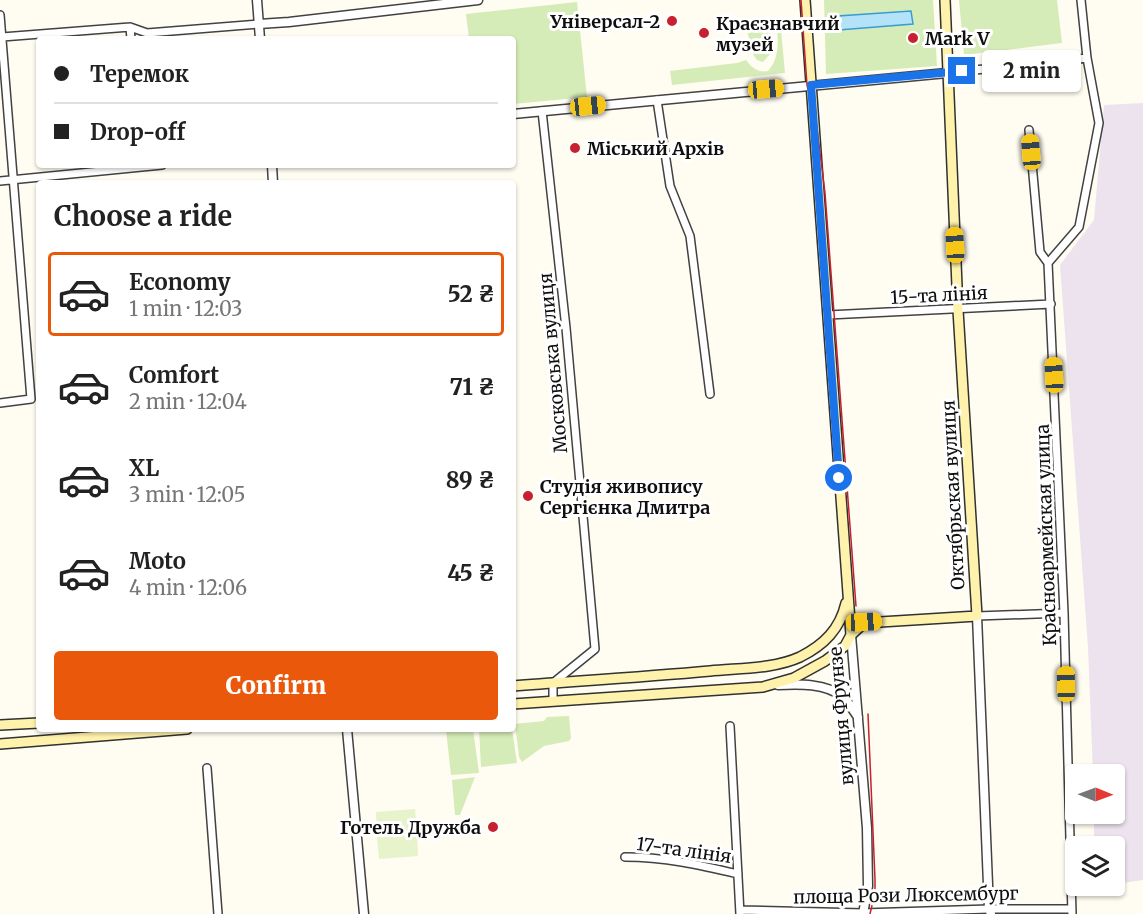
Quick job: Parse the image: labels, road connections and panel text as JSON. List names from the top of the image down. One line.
{"streets":{"main road":["Октябрьская вулиця","вулиця Фрунзе"],"street":["15-та лінія","Московська вулиця","Красноармейская улица","17-та лінія","площа Рози Люксембург"]},"crossings":[["15-та лінія","Октябрьская вулиця"],["15-та лінія","Красноармейская улица"],["15-та лінія","вулиця Фрунзе"],["Октябрьская вулиця","площа Рози Люксембург"],["Красноармейская улица","площа Рози Люксембург"],["вулиця Фрунзе","площа Рози Люксембург"]],"places":["Універсал-2","Краєзнавчий музей","Mark V","Міський Архів","Студія живопису Сергієнка Дмитра","Готель Дружба"],"north":"right","page":{"banner":["Теремок","Drop-off"],"bubble":"2 min","heading":"Choose a ride","list":[{"name":"Economy","note":"1 min · 12:03","value":"52 ₴"},{"name":"Comfort","note":"2 min · 12:04","value":"71 ₴"},{"name":"XL","note":"3 min · 12:05","value":"89 ₴"},{"name":"Moto","note":"4 min · 12:06","value":"45 ₴"}],"buttons":"Confirm"}}
